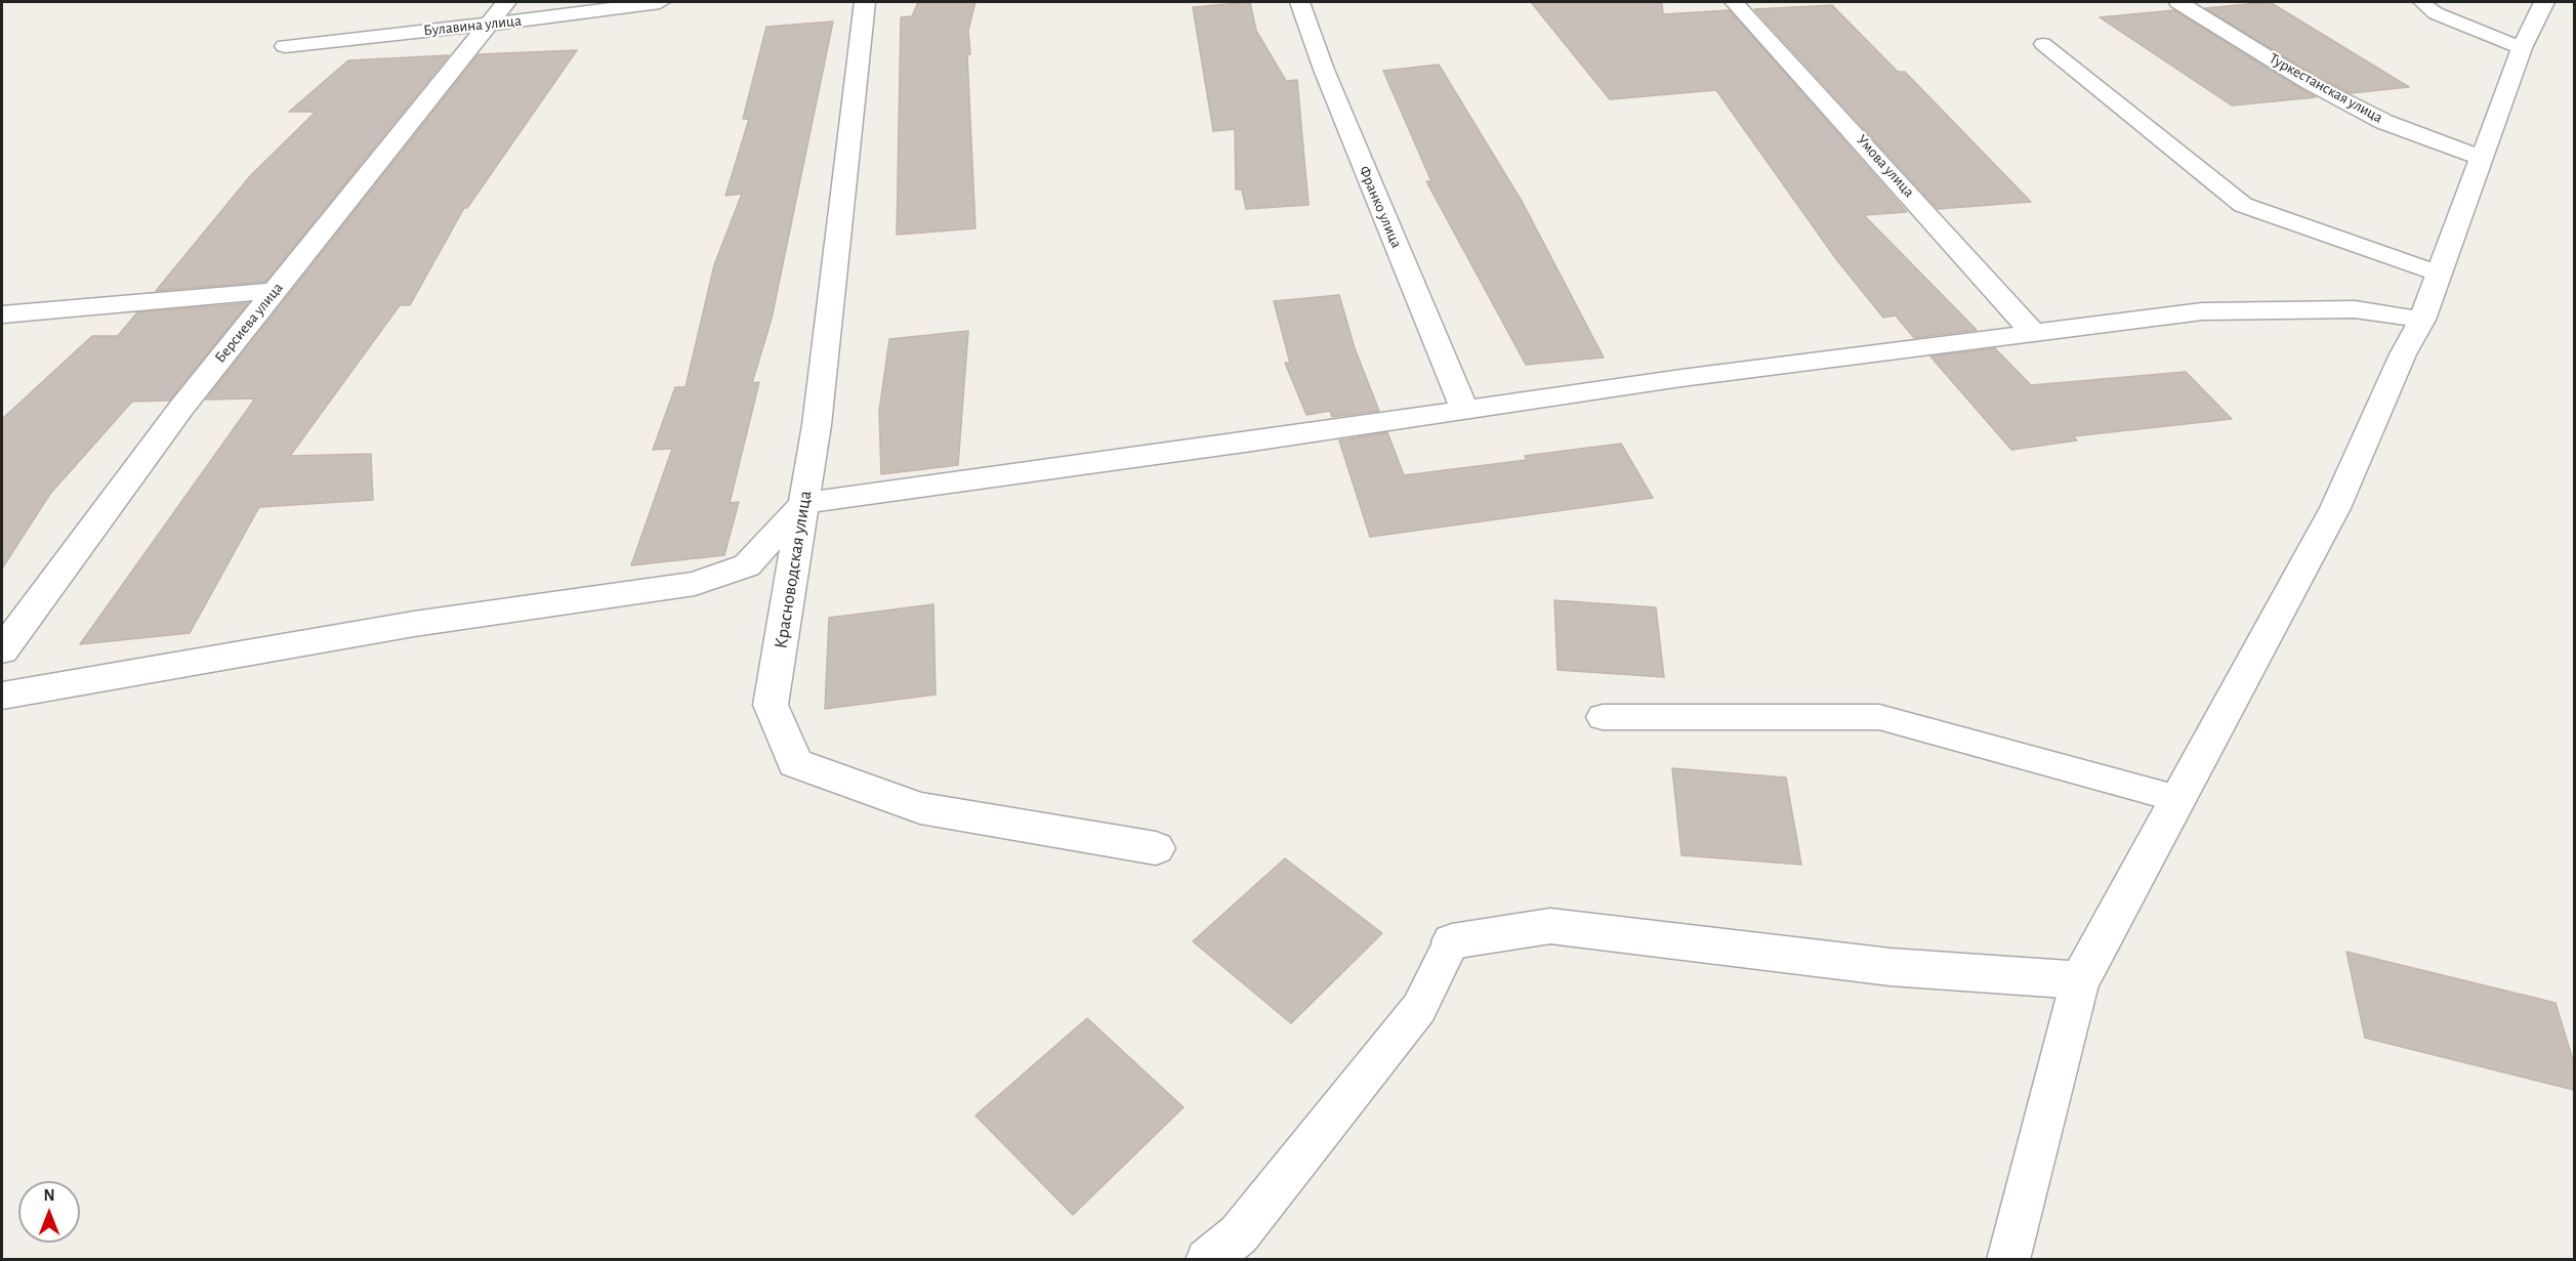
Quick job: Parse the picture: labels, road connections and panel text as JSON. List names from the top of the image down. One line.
{"streets":{"street":["Булавина улица","Туркестанская улица","Умова улица","Франко улица","Берсиева улица","Красноводская улица"]},"crossings":[["Булавина улица","Берсиева улица"]],"north":"top"}
